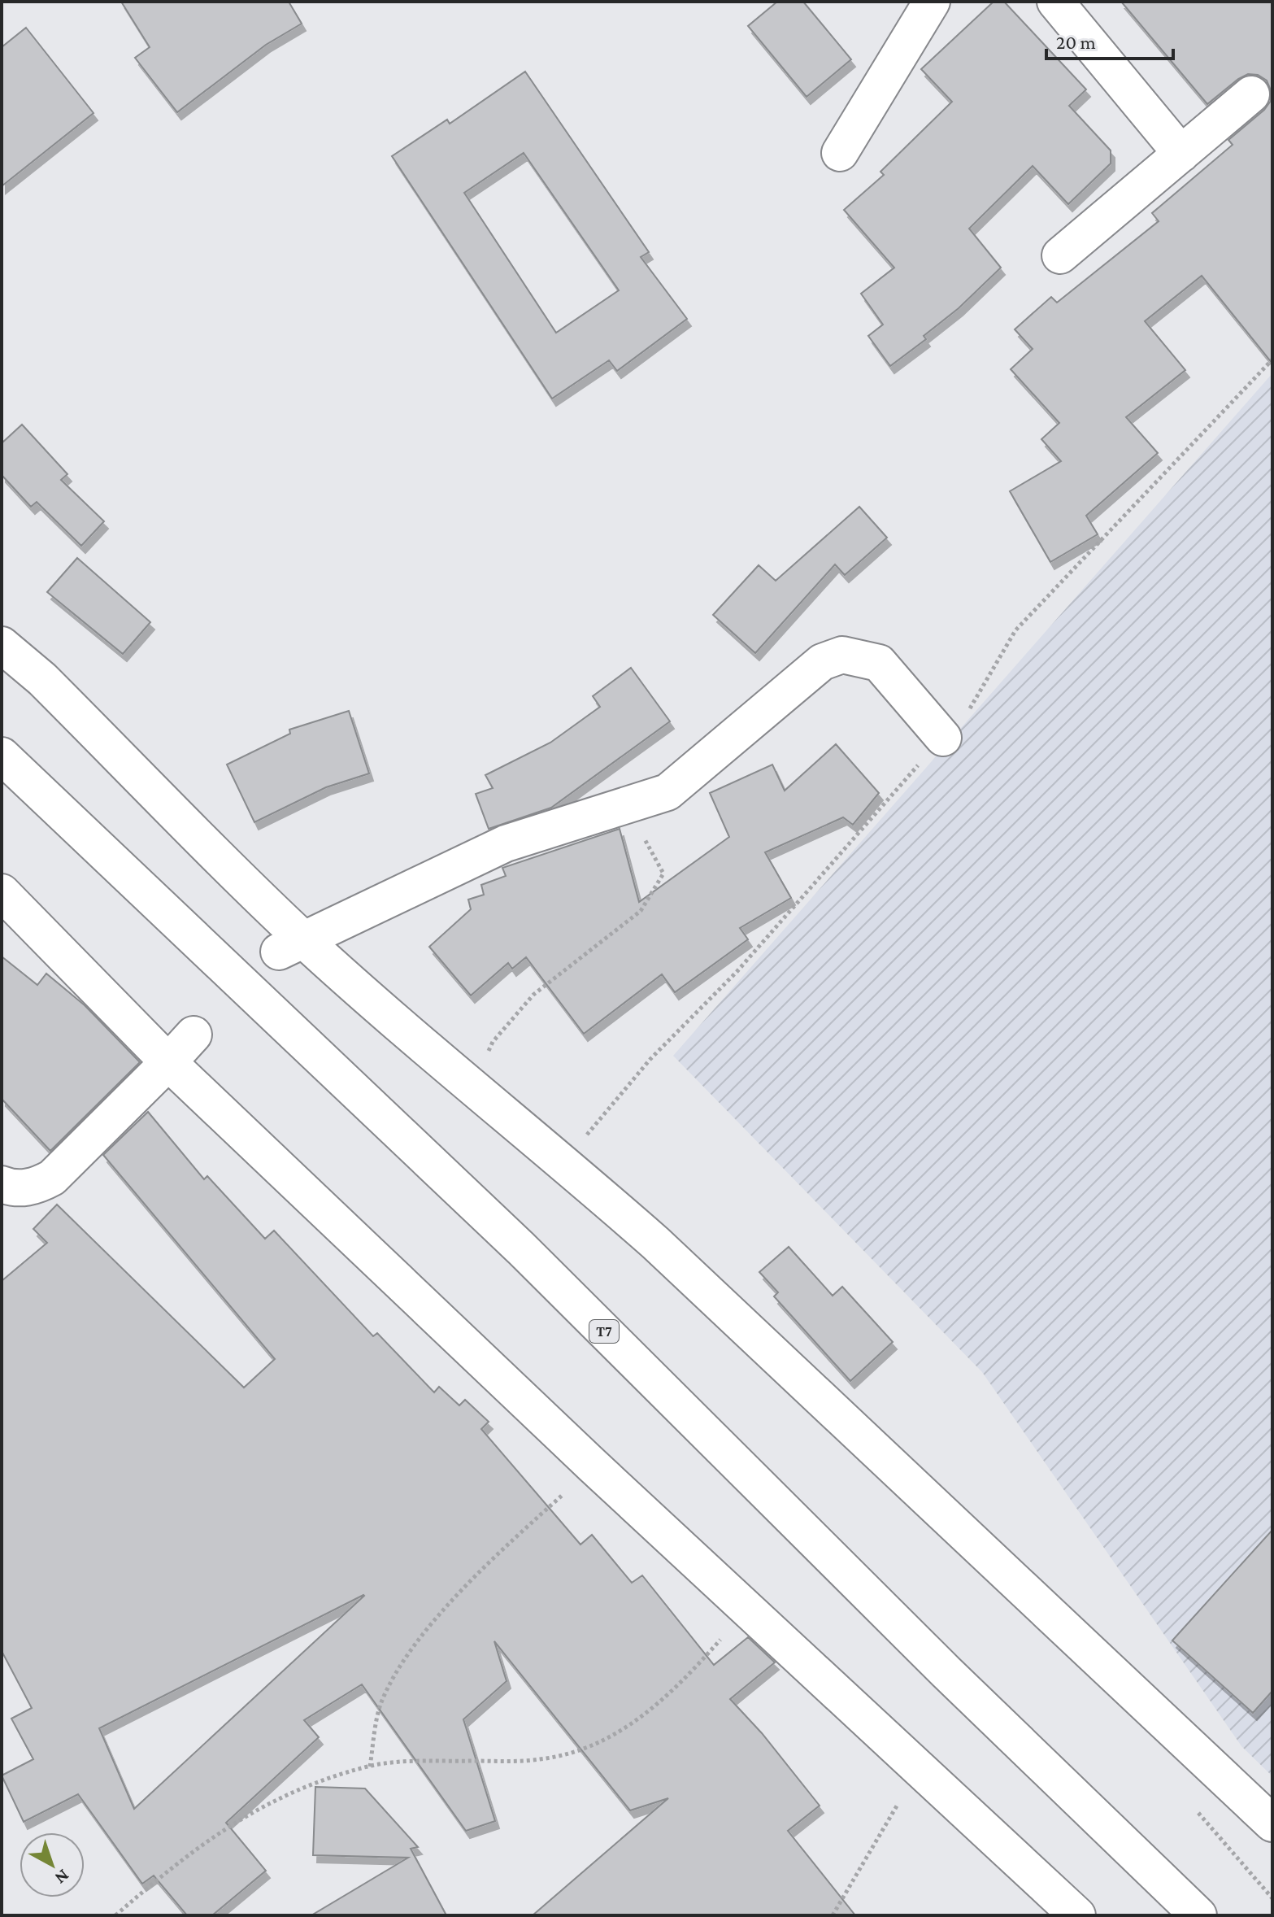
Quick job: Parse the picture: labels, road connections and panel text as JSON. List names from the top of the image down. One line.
{"streets":{"main road":["T7"]},"scale_bar":"20 m","north":"bottom right"}
